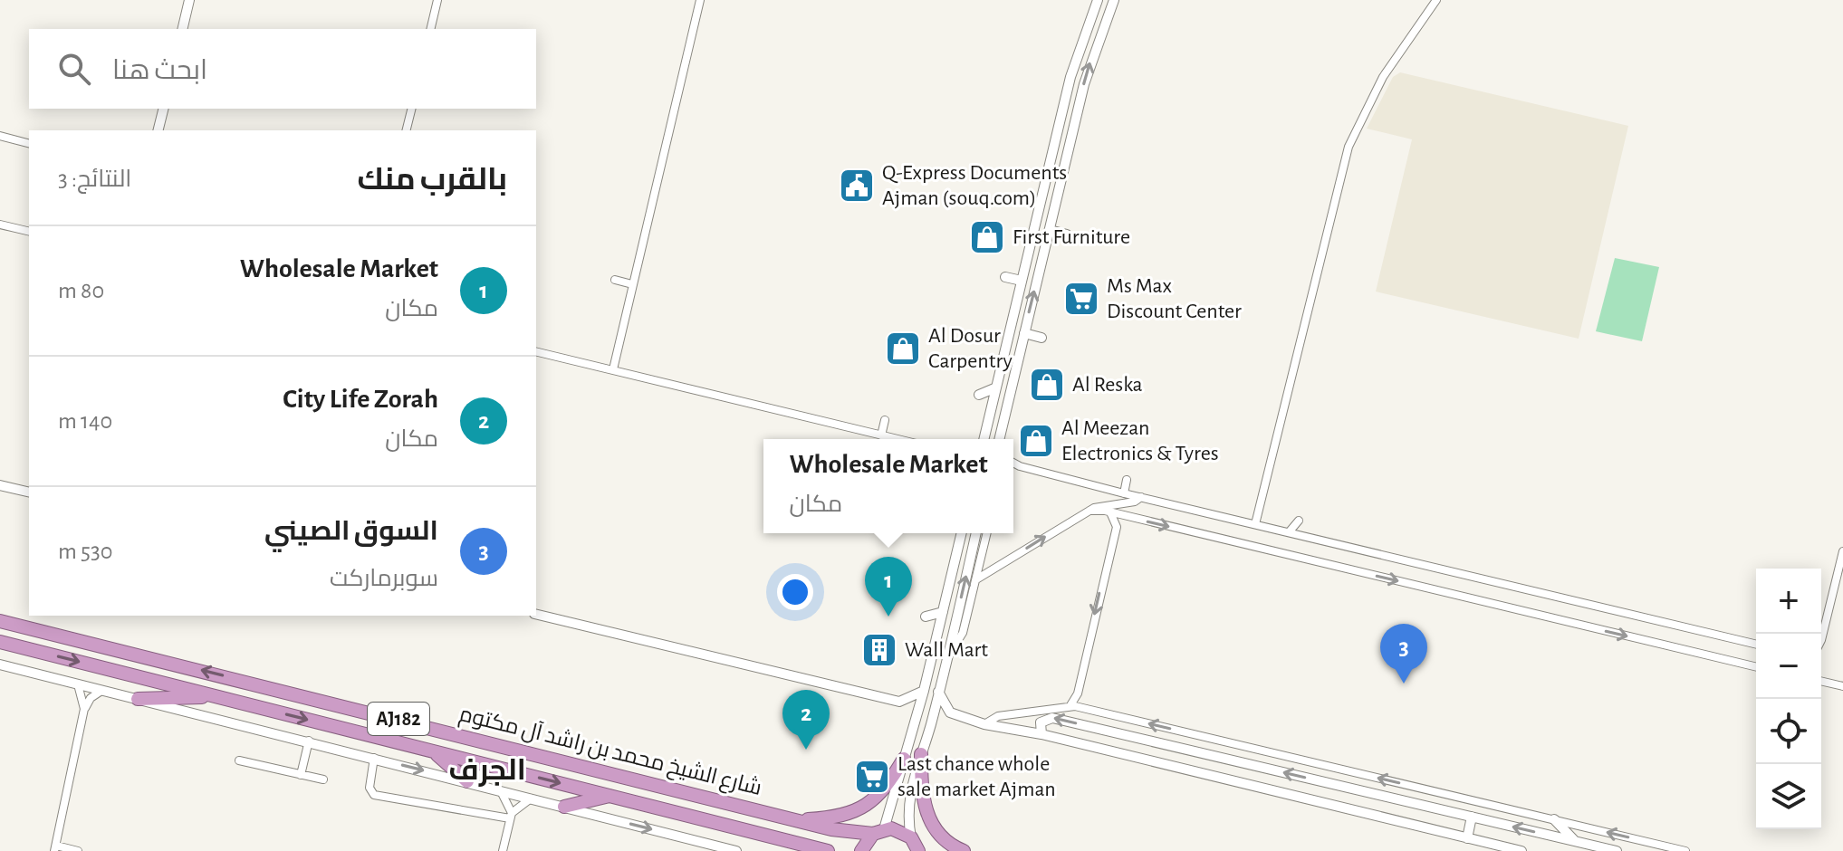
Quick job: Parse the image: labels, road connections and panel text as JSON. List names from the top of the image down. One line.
{"streets":{"highway":["AJ182","شارع الشيخ محمد بن راشد آل مكتوم"]},"districts":["الجرف"],"places":{"public building":["Q-Express Documents Ajman (souq.com)"],"shop":["First Furniture","Al Dosur Carpentry","Al Reska","Al Meezan Electronics & Tyres"],"supermarket":["Ms Max Discount Center","Last chance whole sale market Ajman"],"building":["Wall Mart"]},"page":{"search":"ابحث هنا","heading":["بالقرب منك","النتائج: 3"],"list":[{"mark":"1","name":"Wholesale Market","note":"مكان","value":"80 m"},{"mark":"2","name":"City Life Zorah","note":"مكان","value":"140 m"},{"mark":"3","name":"السوق الصيني","note":"سوبرماركت","value":"530 m"}],"popup":["Wholesale Market","مكان"],"pins":["1","3","2"],"map_buttons":["+","−"]}}
